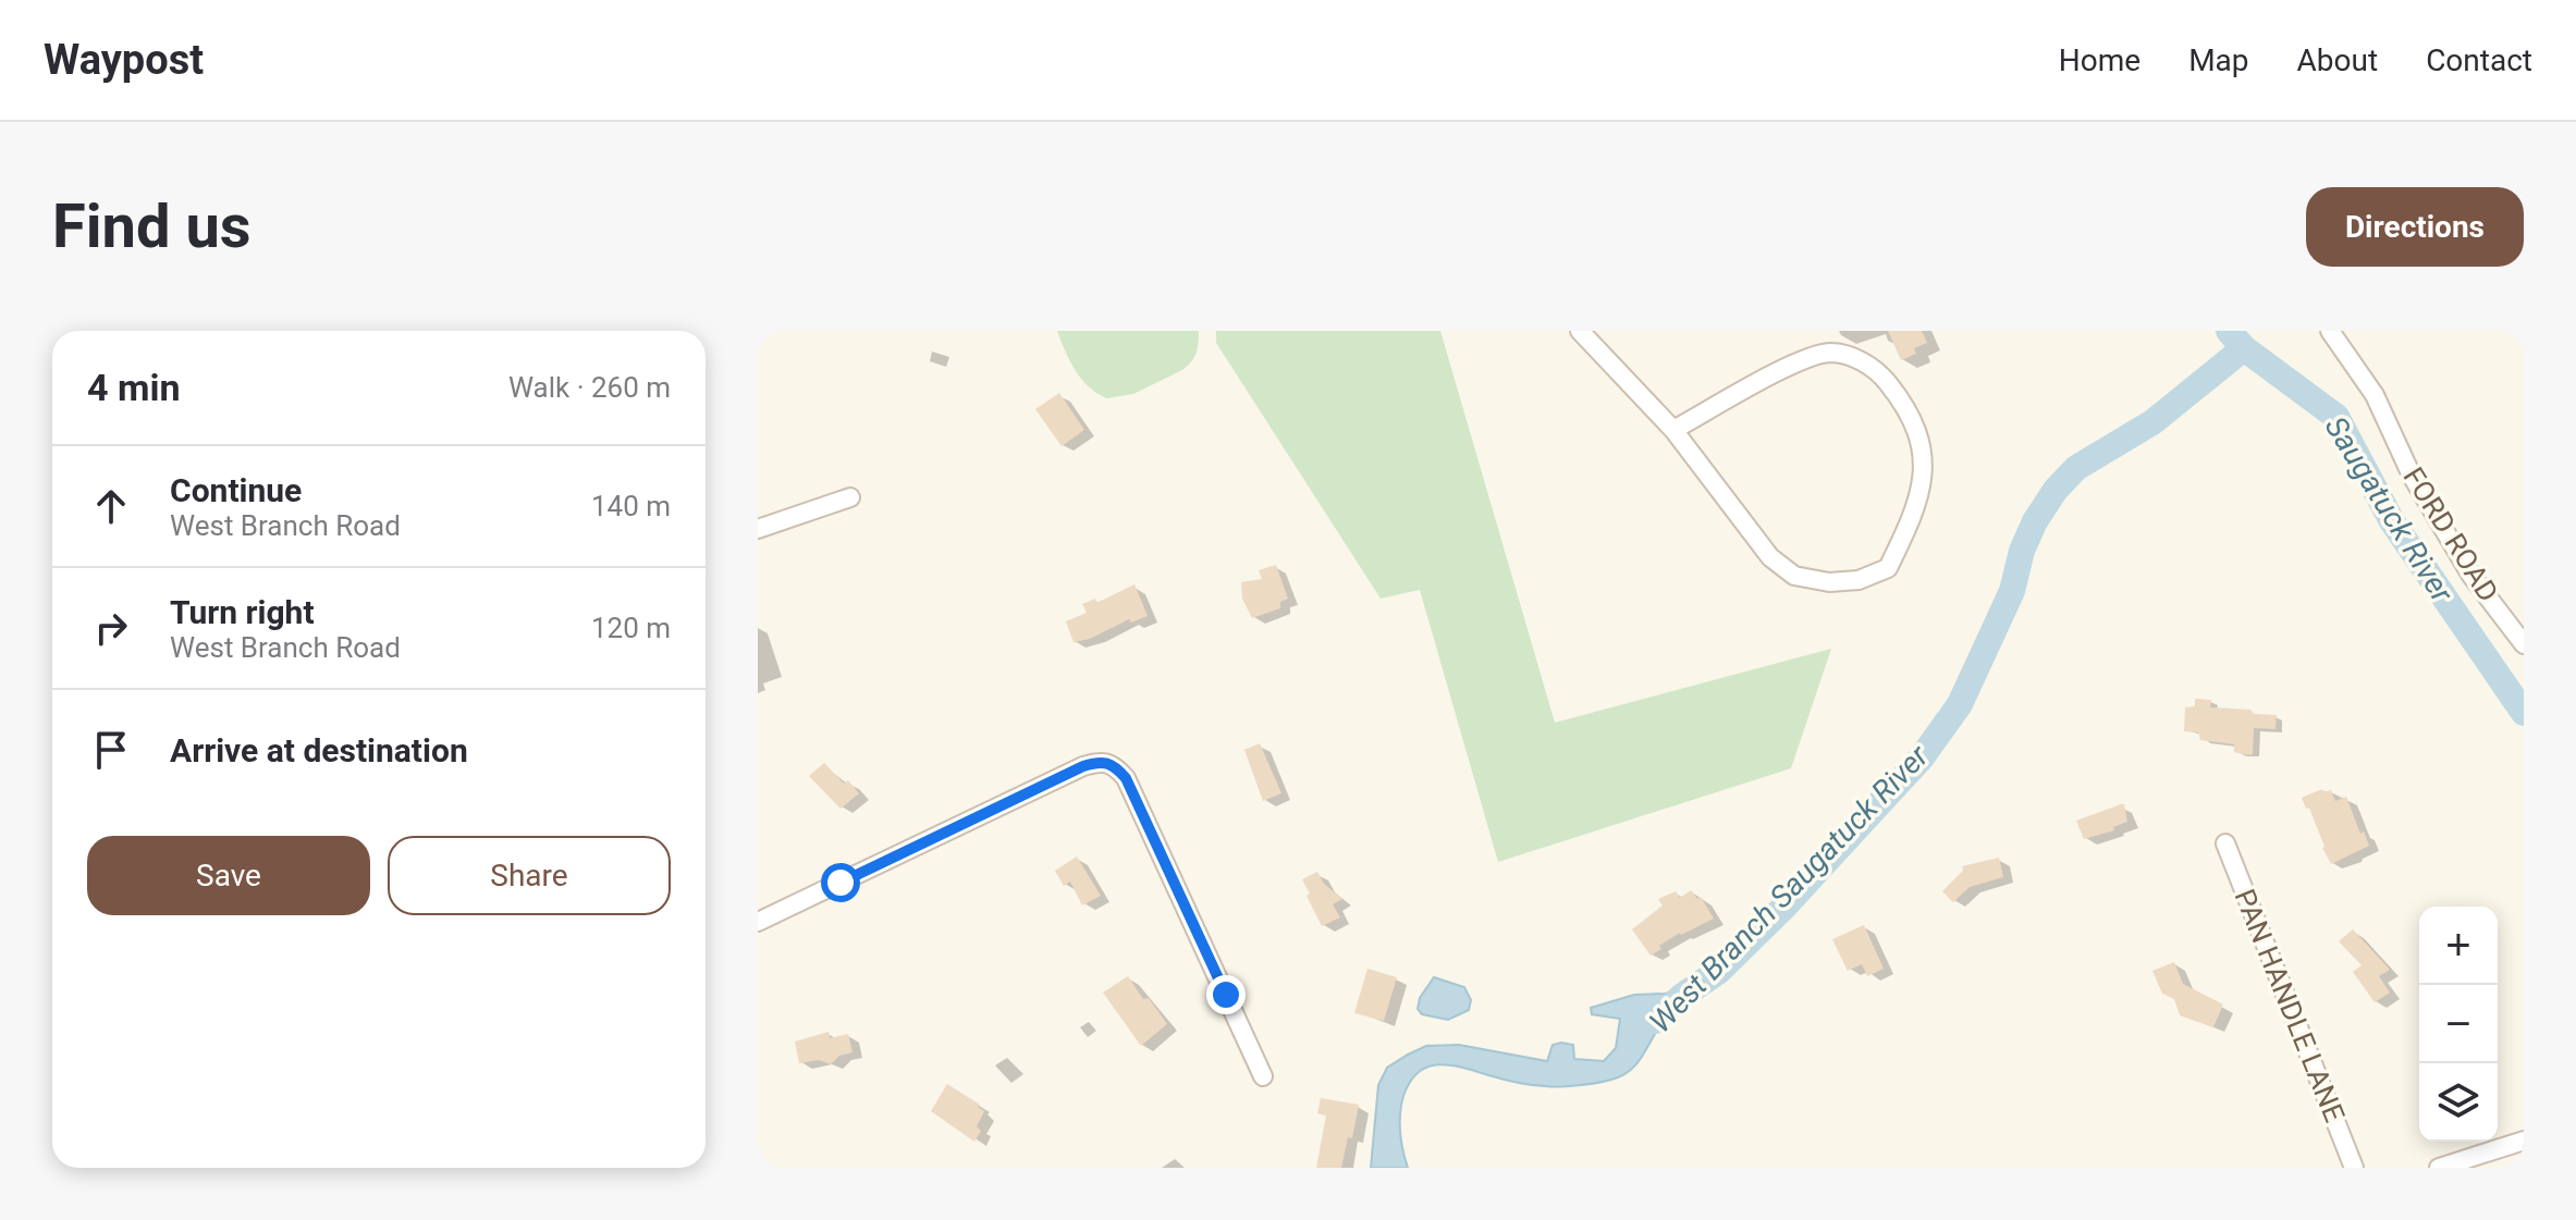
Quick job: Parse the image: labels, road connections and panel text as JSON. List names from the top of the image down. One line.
{"streets":{"street":["FORD ROAD","PAN HANDLE LANE"]},"water":["Saugatuck River","West Branch Saugatuck River"],"page":{"header":"Waypost","nav":["Home","Map","About","Contact"],"buttons":["Directions",["Save","Share"]],"title":"Find us","heading":["4 min","Walk · 260 m"],"list":[["Continue","West Branch Road","140 m"],["Turn right","West Branch Road","120 m"],"Arrive at destination"],"map_buttons":["+","−"]}}
